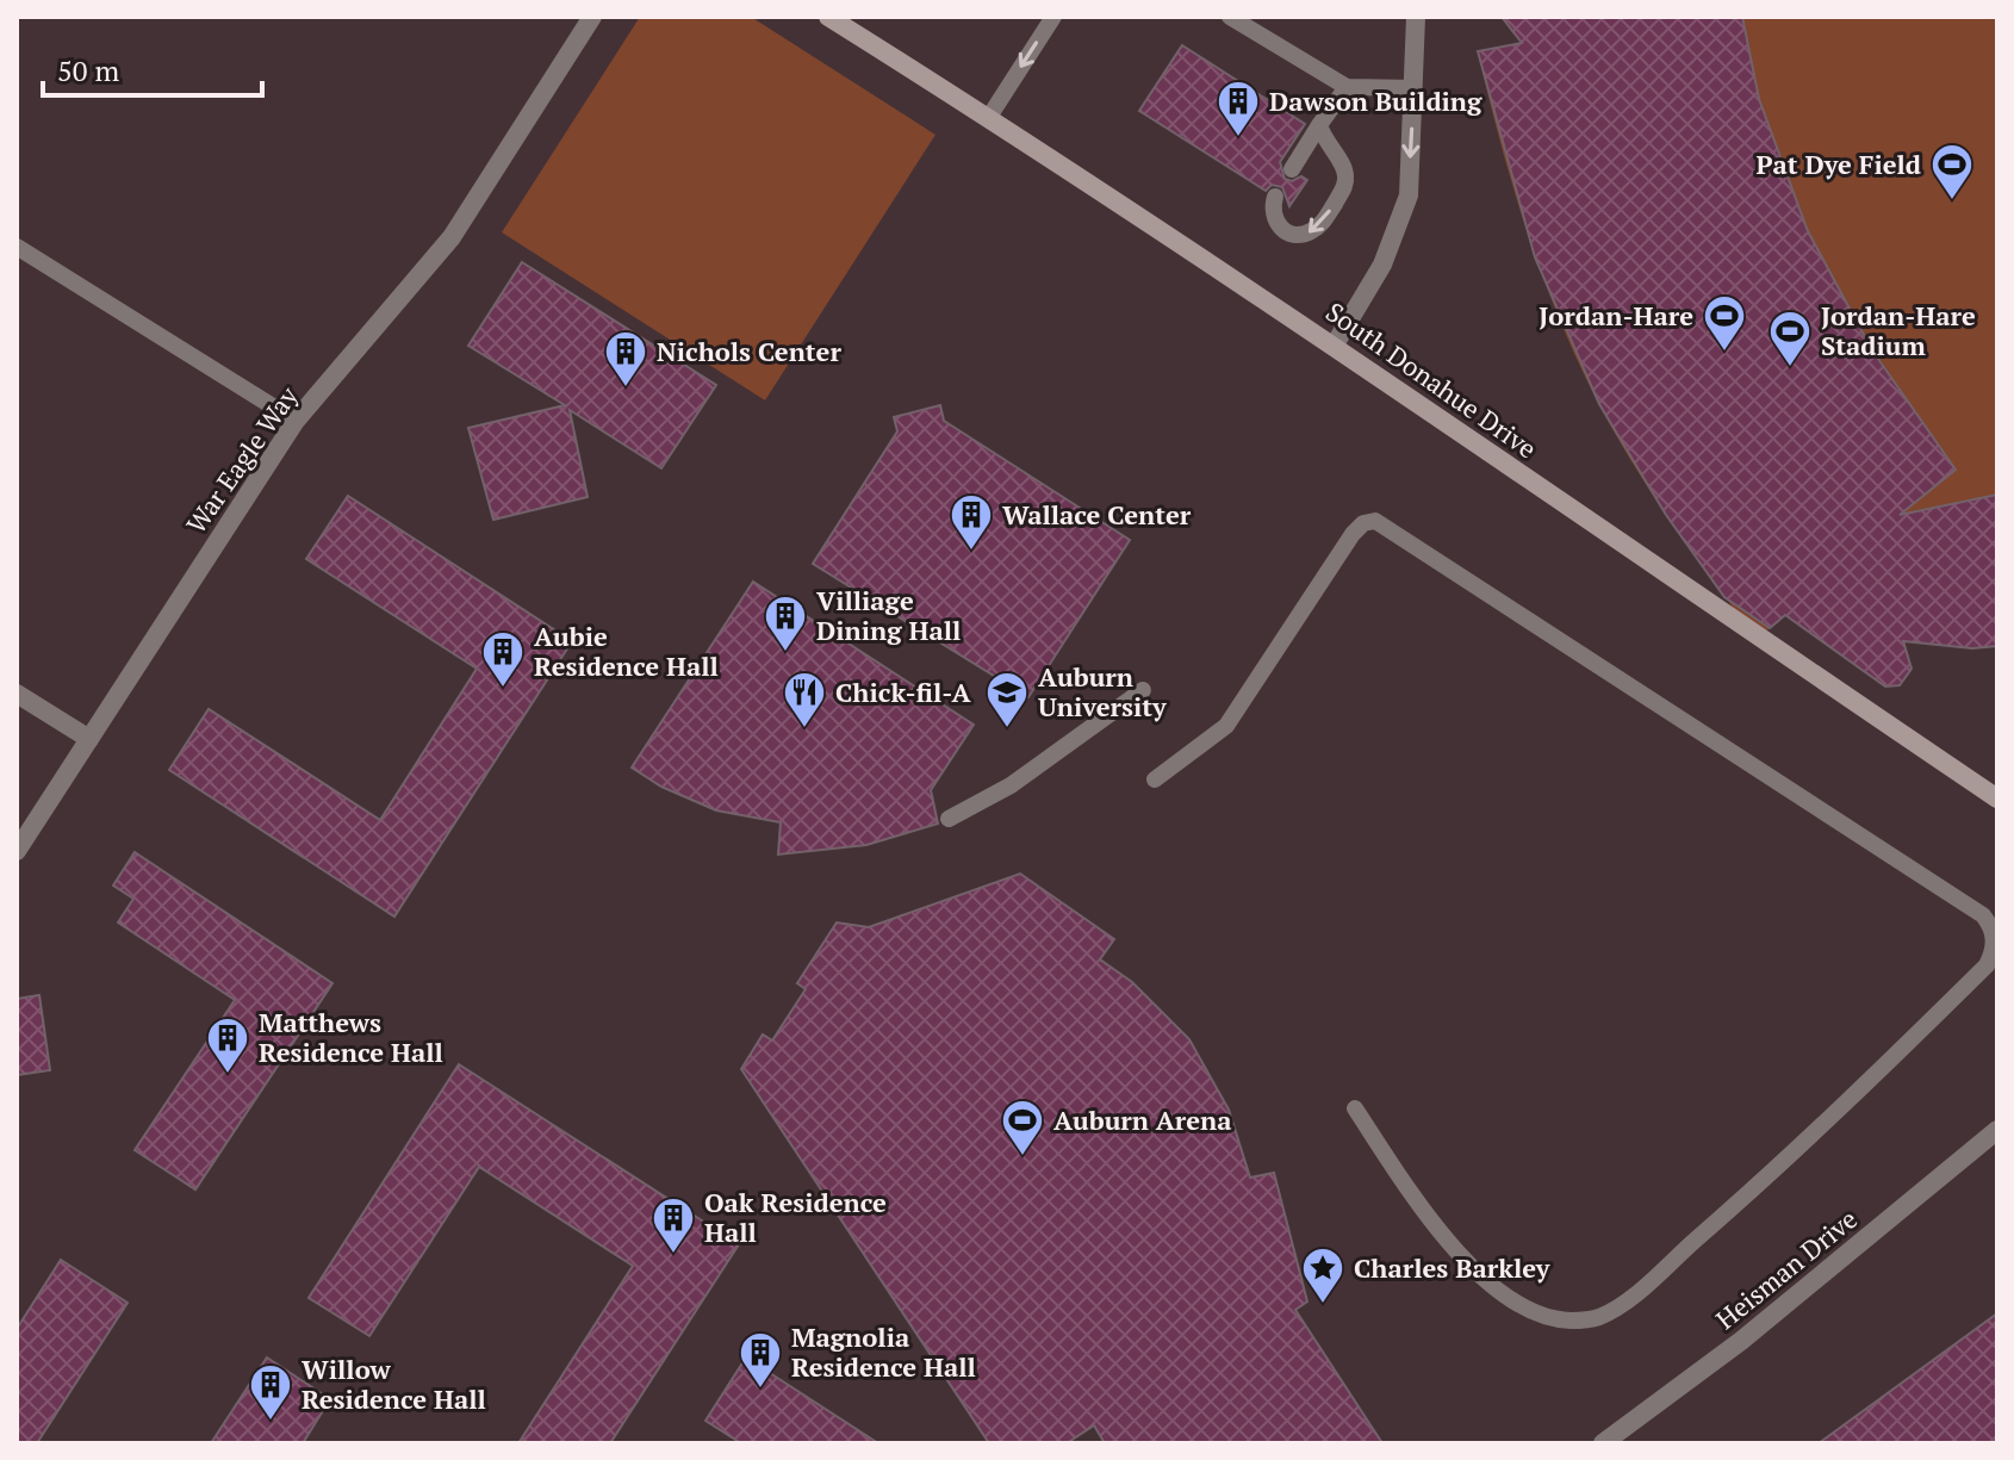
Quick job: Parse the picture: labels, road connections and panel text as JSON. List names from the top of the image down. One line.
{"streets":{"street":["South Donahue Drive","War Eagle Way","Heisman Drive"]},"places":{"building":["Dawson Building","Nichols Center","Wallace Center","Villiage Dining Hall","Aubie Residence Hall","Matthews Residence Hall","Oak Residence Hall","Magnolia Residence Hall","Willow Residence Hall"],"sports":["Pat Dye Field","Jordan-Hare","Jordan-Hare Stadium","Auburn Arena"],"restaurant":["Chick-fil-A"],"school or university":["Auburn University"],"place":["Charles Barkley"]},"scale_bar":"50 m"}
